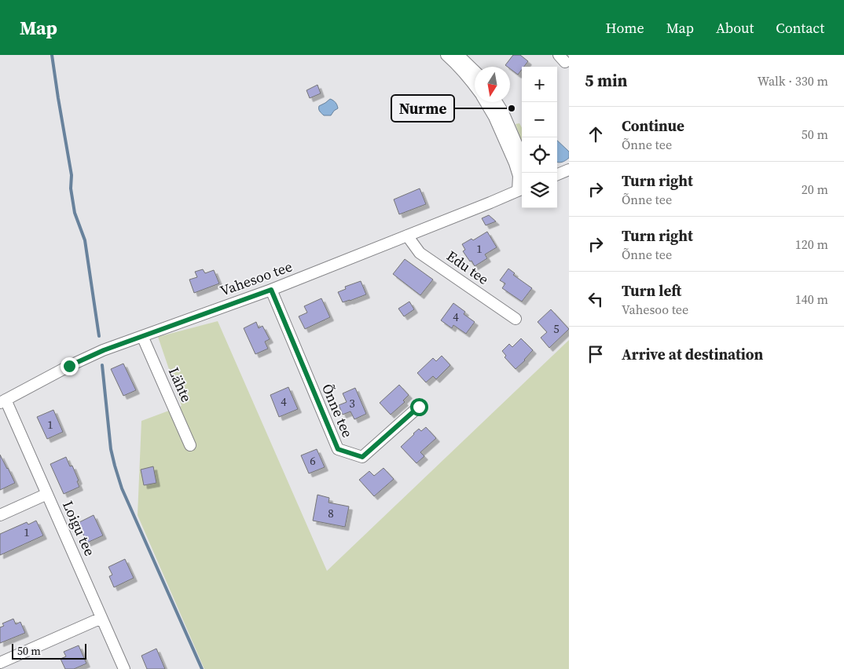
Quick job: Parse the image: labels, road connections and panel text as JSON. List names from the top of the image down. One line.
{"streets":{"street":["Edu tee","Vahesoo tee","Lähte","Õnne tee","Loigu tee"]},"crossings":[["Edu tee","Vahesoo tee"],["Vahesoo tee","Lähte"],["Vahesoo tee","Õnne tee"],["Vahesoo tee","Loigu tee"]],"places":["Nurme"],"house_numbers":["1","4","5","4","3","1","6","8","1"],"scale_bar":"50 m","north":"bottom","page":{"header":"Map","nav":["Home","Map","About","Contact"],"heading":["5 min","Walk · 330 m"],"map_buttons":["+","−"],"list":[["Continue","Õnne tee","50 m"],["Turn right","Õnne tee","20 m"],["Turn right","Õnne tee","120 m"],["Turn left","Vahesoo tee","140 m"],"Arrive at destination"],"scale":"50 m"}}
